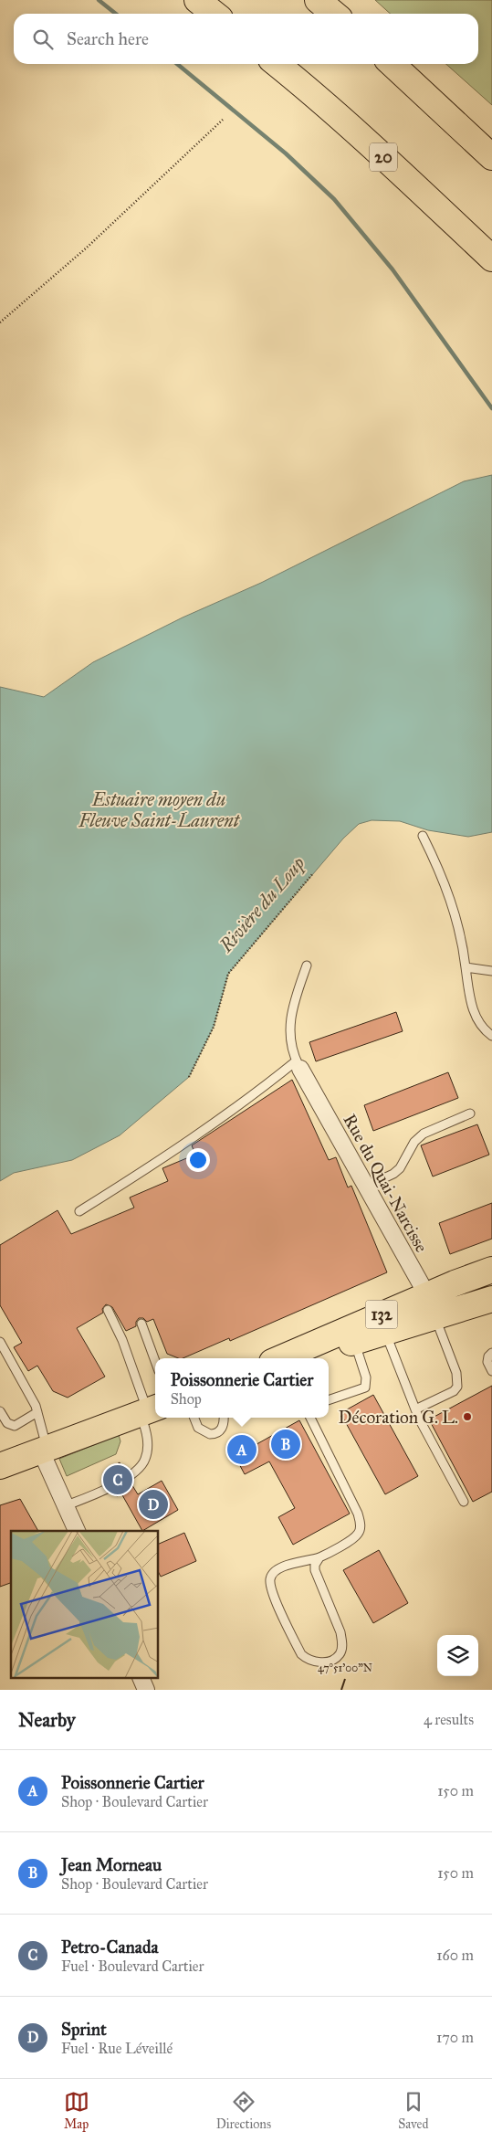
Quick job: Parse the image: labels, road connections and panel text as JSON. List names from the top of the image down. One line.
{"streets":{"main road":["20","132"],"street":["Rue du Quai-Narcisse"]},"crossings":[["Rue du Quai-Narcisse","132"]],"water":["Estuaire moyen du Fleuve Saint-Laurent","Rivière du Loup"],"places":["Décoration G. L."],"page":{"search":"Search here","popup":["Poissonnerie Cartier","Shop"],"pins":["B","A","C","D"],"heading":["Nearby","4 results"],"list":[{"mark":"A","name":"Poissonnerie Cartier","note":"Shop · Boulevard Cartier","value":"150 m"},{"mark":"B","name":"Jean Morneau","note":"Shop · Boulevard Cartier","value":"150 m"},{"mark":"C","name":"Petro-Canada","note":"Fuel · Boulevard Cartier","value":"160 m"},{"mark":"D","name":"Sprint","note":"Fuel · Rue Léveillé","value":"170 m"}],"nav":["Map","Directions","Saved"]},"coordinates":["47°51'00\"N"]}
